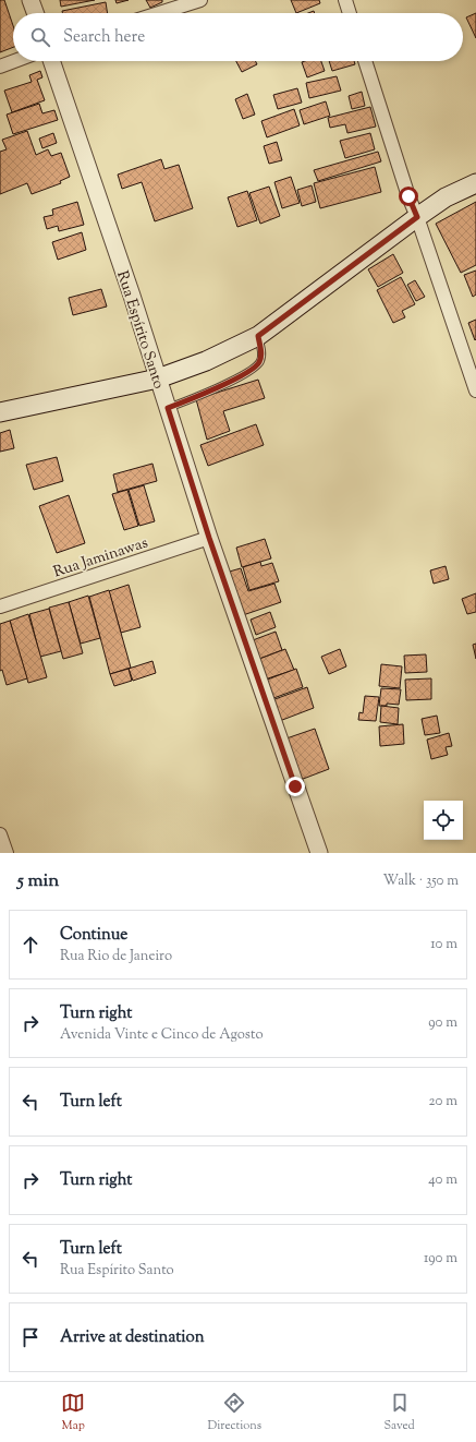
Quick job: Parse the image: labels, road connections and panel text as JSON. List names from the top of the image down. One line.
{"streets":{"street":["Rua Espírito Santo","Rua Jaminawas"]},"crossings":[["Rua Espírito Santo","Rua Jaminawas"]],"page":{"search":"Search here","heading":["5 min","Walk · 350 m"],"list":[["Continue","Rua Rio de Janeiro","10 m"],["Turn right","Avenida Vinte e Cinco de Agosto","90 m"],["Turn left","20 m"],["Turn right","40 m"],["Turn left","Rua Espírito Santo","190 m"],"Arrive at destination"],"nav":["Map","Directions","Saved"]}}
